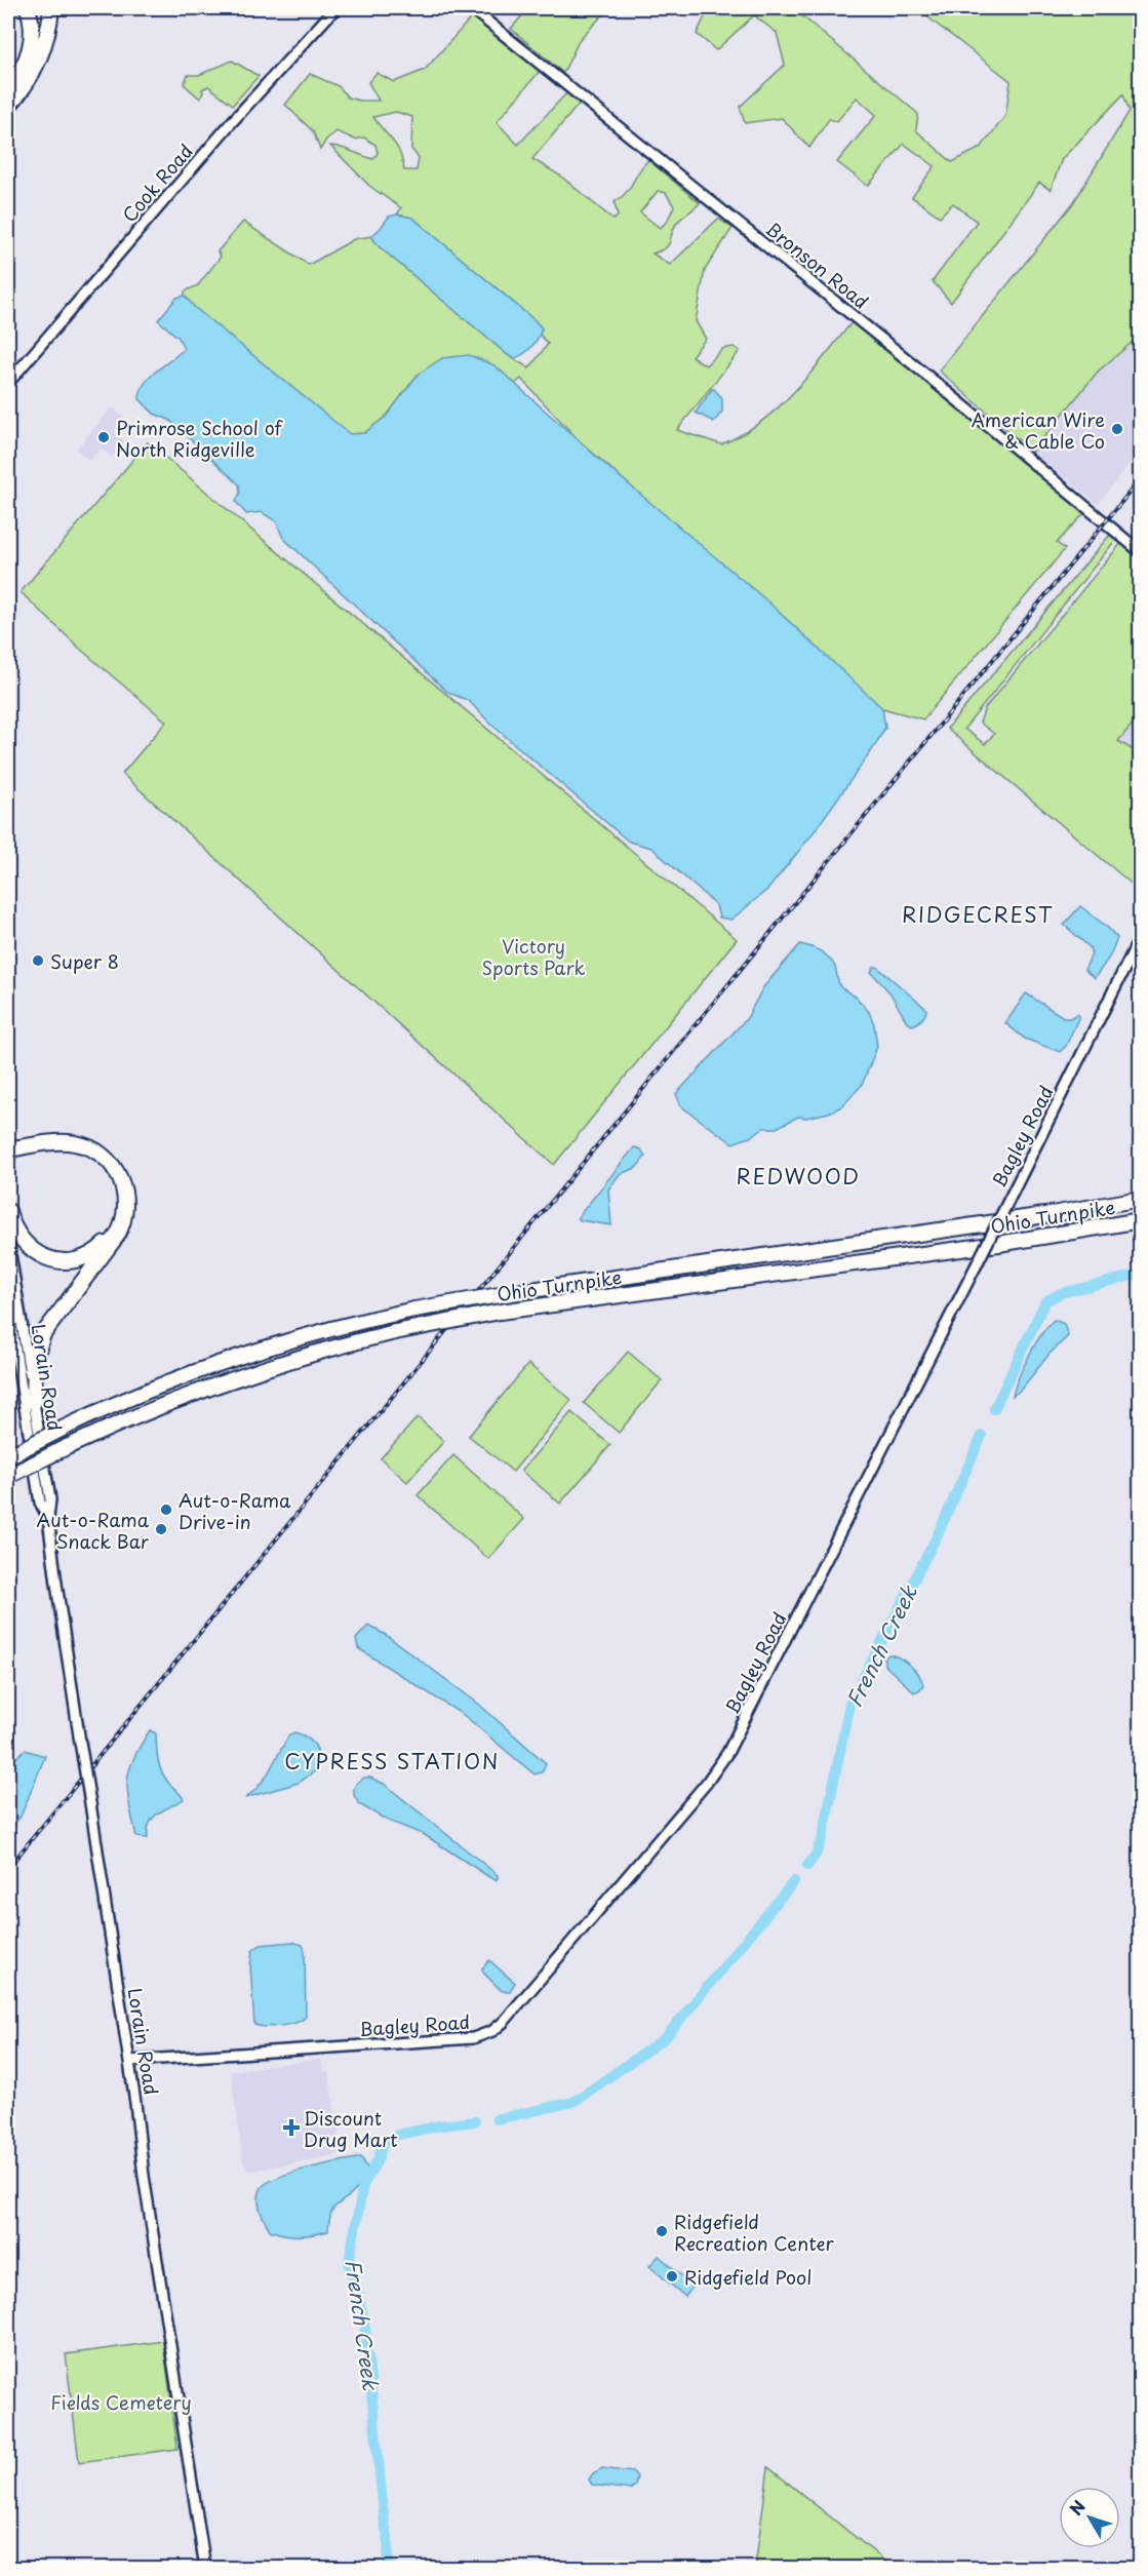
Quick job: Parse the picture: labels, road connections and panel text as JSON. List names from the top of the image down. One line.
{"streets":{"highway":["Ohio Turnpike"],"street":["Cook Road","Bronson Road","Bagley Road","Lorain Road"]},"crossings":[["Bagley Road","Lorain Road"]],"districts":["RIDGECREST","REDWOOD","CYPRESS STATION"],"water":["French Creek"],"parks":["Victory Sports Park","Fields Cemetery"],"places":{"other":["American Wire & Cable Co","Primrose School of North Ridgeville","Super 8","Aut-o-Rama Drive-in","Aut-o-Rama Snack Bar","Ridgefield Recreation Center","Ridgefield Pool"],"health":["Discount Drug Mart"]},"north":"top left"}
